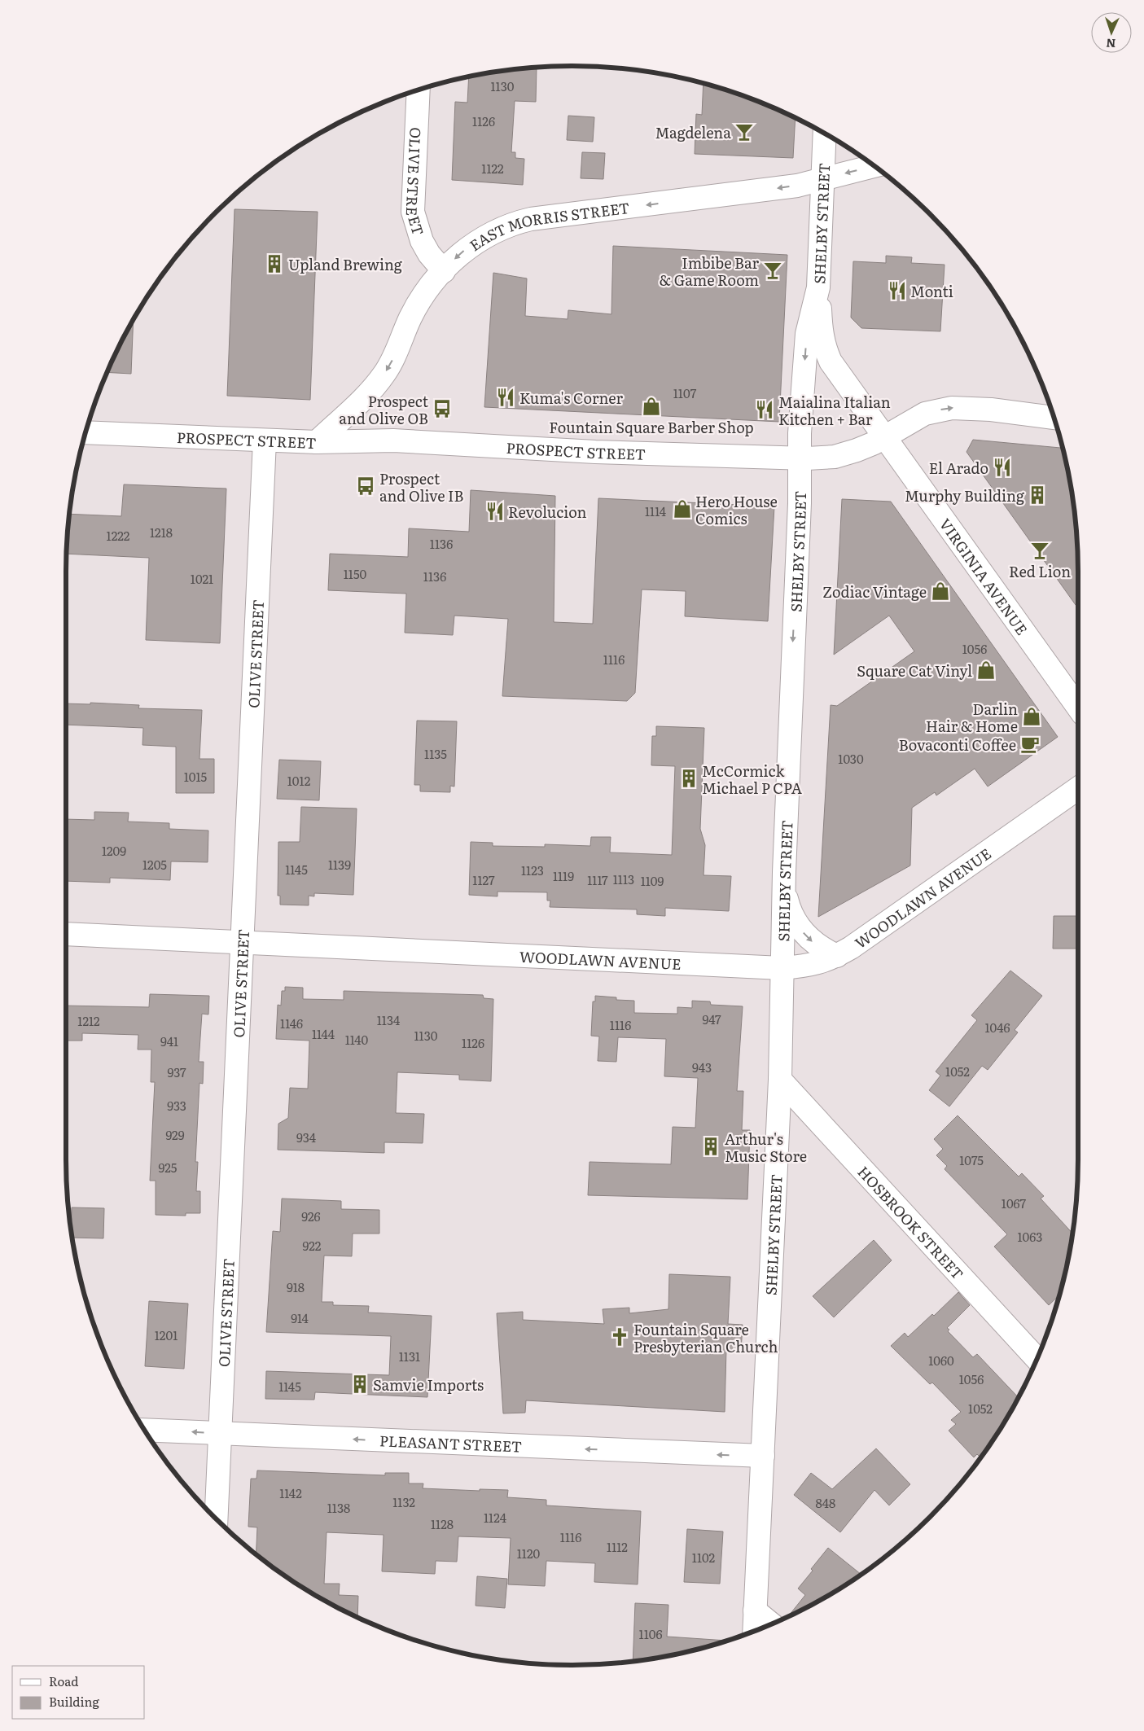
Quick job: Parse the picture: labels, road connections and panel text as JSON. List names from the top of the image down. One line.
{"streets":{"street":["OLIVE STREET","SHELBY STREET","EAST MORRIS STREET","PROSPECT STREET","VIRGINIA AVENUE","WOODLAWN AVENUE","HOSBROOK STREET","PLEASANT STREET"]},"crossings":[["OLIVE STREET","EAST MORRIS STREET"],["OLIVE STREET","PROSPECT STREET"],["OLIVE STREET","WOODLAWN AVENUE"],["OLIVE STREET","PLEASANT STREET"],["SHELBY STREET","EAST MORRIS STREET"],["SHELBY STREET","PROSPECT STREET"],["SHELBY STREET","VIRGINIA AVENUE"],["SHELBY STREET","WOODLAWN AVENUE"],["SHELBY STREET","HOSBROOK STREET"],["SHELBY STREET","PLEASANT STREET"],["EAST MORRIS STREET","PROSPECT STREET"],["PROSPECT STREET","VIRGINIA AVENUE"]],"one_way":["SHELBY STREET","EAST MORRIS STREET","PLEASANT STREET"],"places":{"bar":["Magdelena","Imbibe Bar & Game Room","Red Lion"],"building":["Upland Brewing","Murphy Building","McCormick Michael P CPA","Arthur's Music Store","Samvie Imports"],"restaurant":["Monti","Kuma's Corner","Maialina Italian Kitchen + Bar","El Arado","Revolucion"],"shop":["Fountain Square Barber Shop","Hero House Comics","Zodiac Vintage","Square Cat Vinyl","Darlin Hair & Home"],"bus stop":["Prospect and Olive OB","Prospect and Olive IB"],"cafe":["Bovaconti Coffee"],"church":["Fountain Square Presbyterian Church"]},"house_numbers":["1130","1126","1122","1107","1114","1218","1222","1136","1150","1136","1021","1056","1116","1135","1030","1015","1012","1209","1205","1139","1145","1123","1119","1113","1127","1117","1109","947","1134","1212","1146","1116","1046","1144","1130","1140","941","1126","943","1052","937","933","929","934","1075","925","1067","926","1063","922","918","914","1201","1131","1060","1056","1145","1052","1142","1132","848","1138","1124","1128","1116","1112","1120","1102","1106"],"legend":["Road","Building"],"north":"bottom"}
